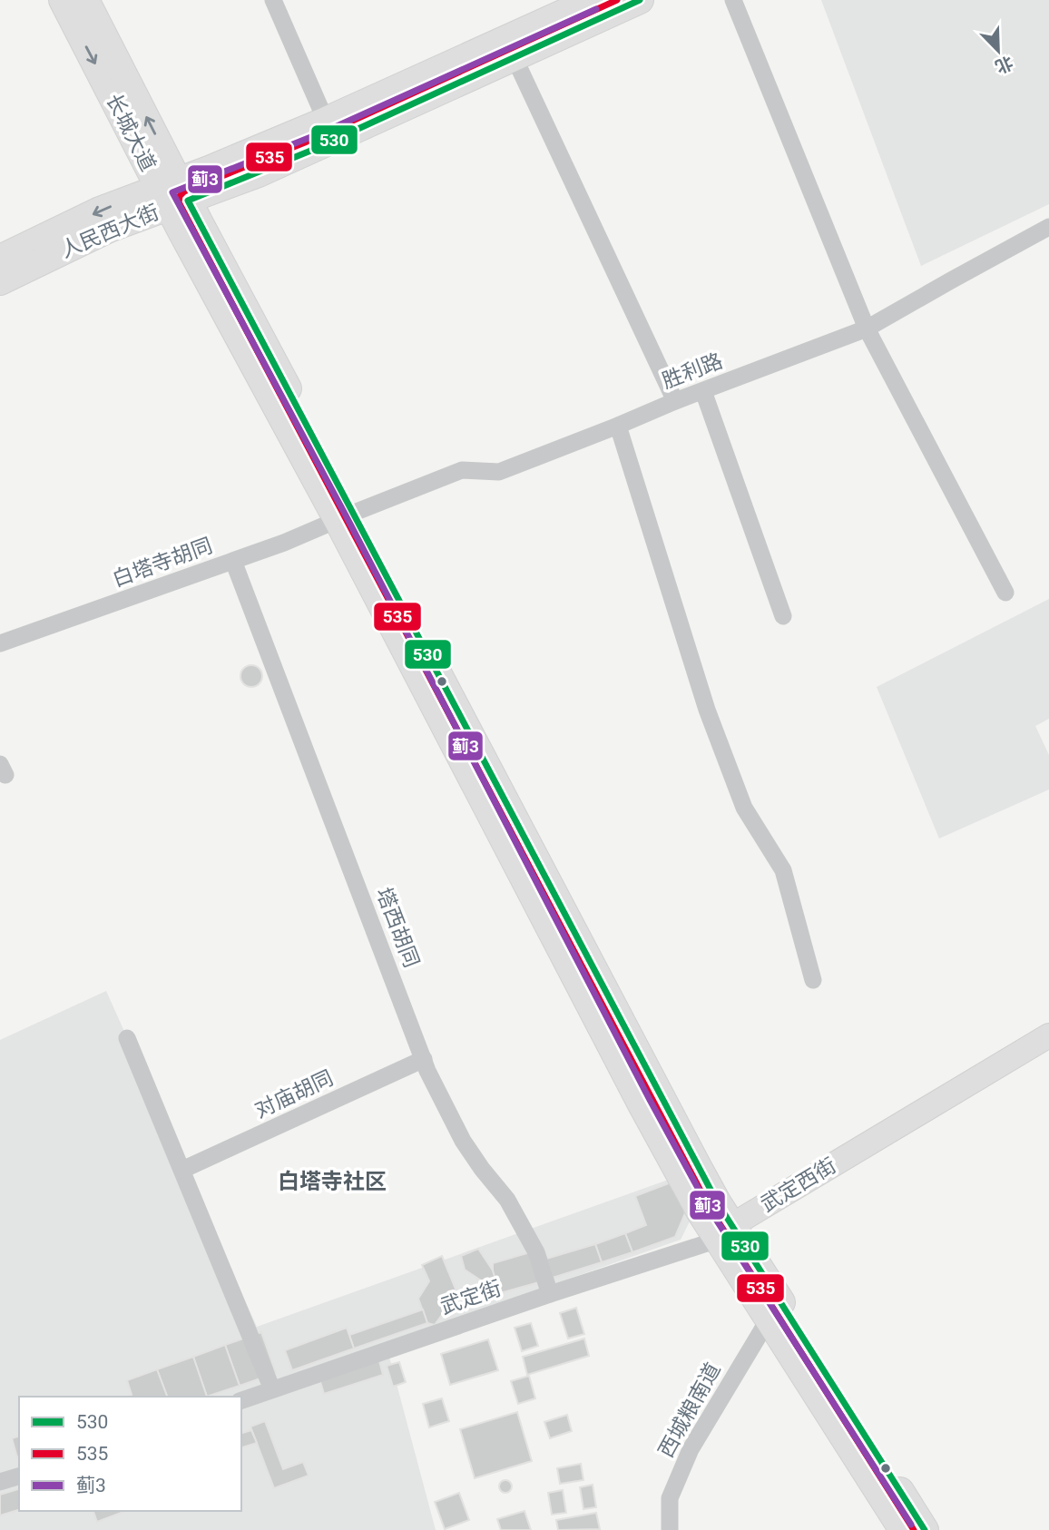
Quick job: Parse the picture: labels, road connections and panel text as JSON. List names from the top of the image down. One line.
{"streets":{"main road":["长城大道","人民西大街"],"street":["胜利路","白塔寺胡同","塔西胡同","对庙胡同","武定西街","武定街","西城粮南道"]},"crossings":[["长城大道","人民西大街"],["长城大道","胜利路"],["长城大道","白塔寺胡同"],["长城大道","武定西街"],["长城大道","武定街"],["长城大道","西城粮南道"],["胜利路","白塔寺胡同"],["白塔寺胡同","塔西胡同"],["塔西胡同","对庙胡同"],["塔西胡同","武定街"],["武定西街","武定街"]],"districts":["白塔寺社区"],"lines":["transit line 530","transit line 535","transit line 蓟3"],"legend":["530","535","蓟3"],"north":"bottom right"}
